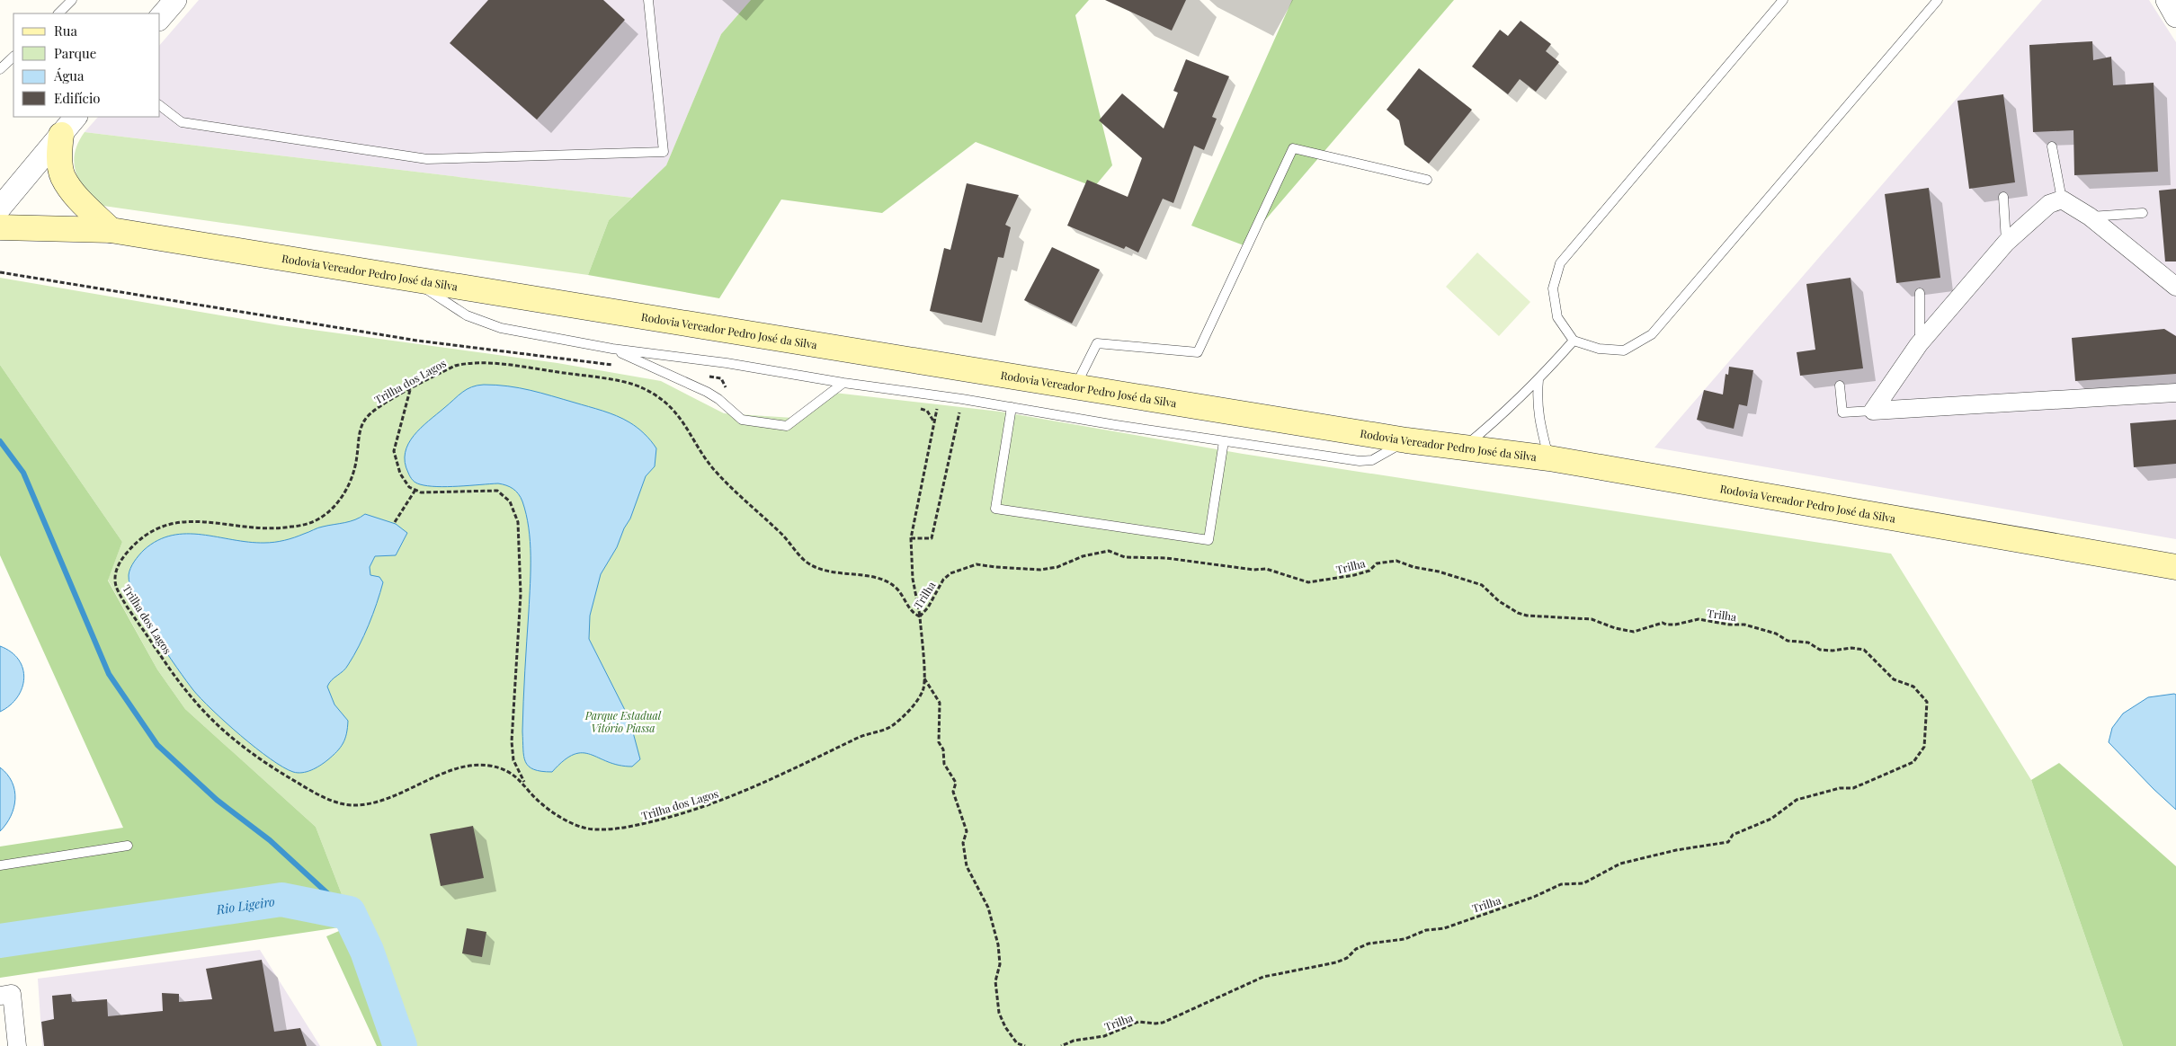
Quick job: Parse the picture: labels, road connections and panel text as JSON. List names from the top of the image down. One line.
{"streets":{"main road":["Rodovia Vereador Pedro José da Silva"],"path":["Trilha dos Lagos","Trilha"]},"crossings":[["Trilha dos Lagos","Trilha"]],"water":["Rio Ligeiro"],"parks":["Parque Estadual Vitório Piassa"],"legend":["Rua","Parque","Água","Edifício"]}
